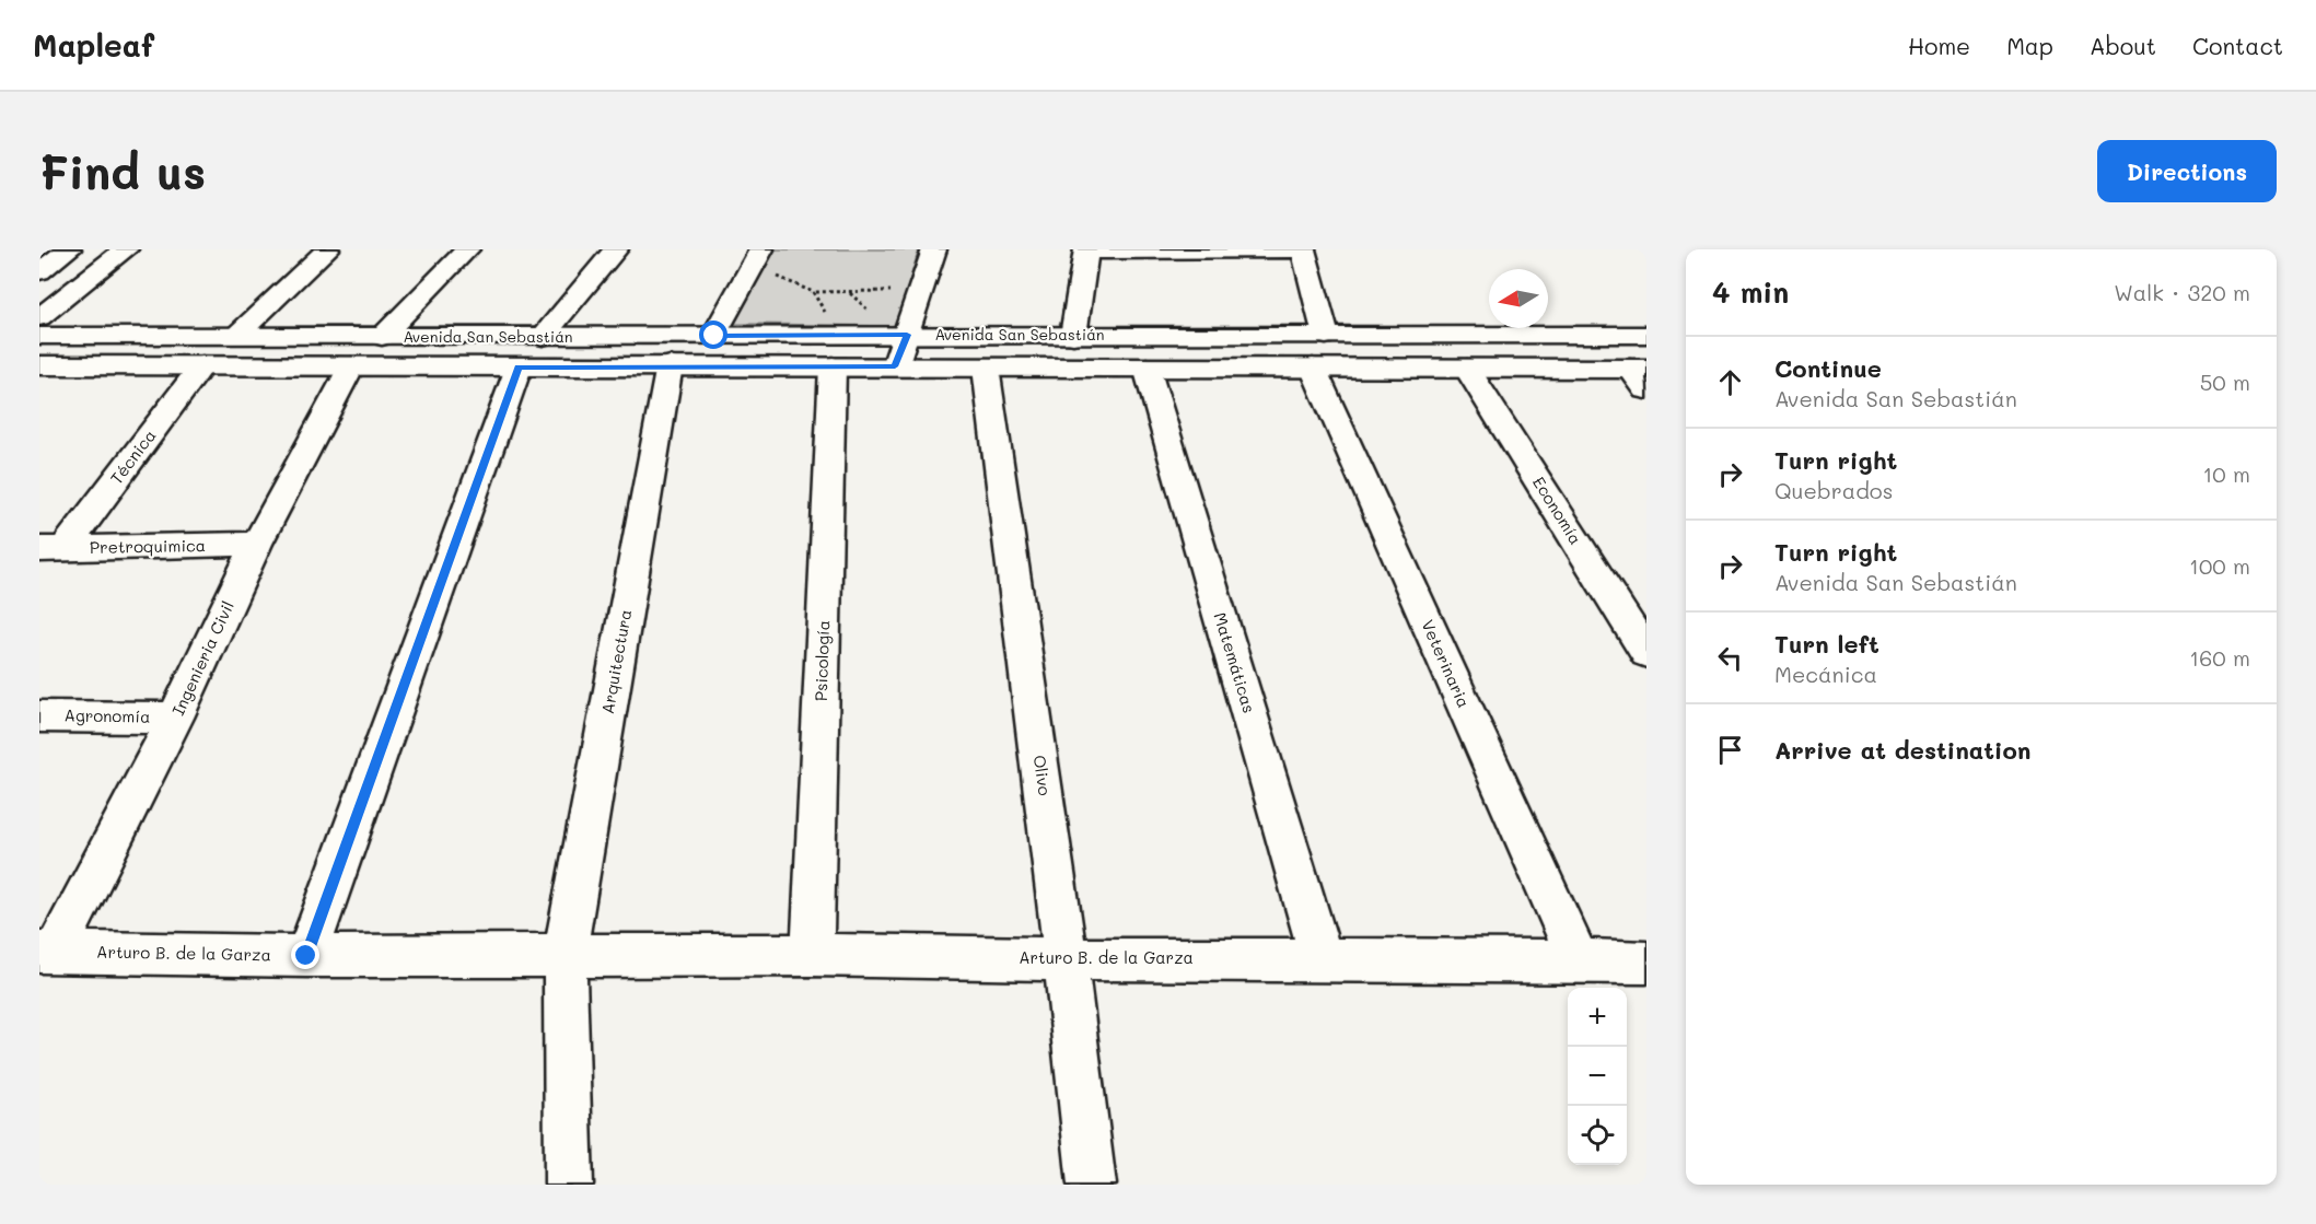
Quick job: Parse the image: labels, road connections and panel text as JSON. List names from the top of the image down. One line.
{"streets":{"street":["Avenida San Sebastián","Técnica","Economía","Pretroquimica","Ingenieria Civil","Psicología","Arquitectura","Matemáticas","Veterinaria","Agronomía","Olivo","Arturo B. de la Garza"]},"crossings":[["Avenida San Sebastián","Técnica"],["Avenida San Sebastián","Economía"],["Avenida San Sebastián","Ingenieria Civil"],["Avenida San Sebastián","Psicología"],["Avenida San Sebastián","Arquitectura"],["Avenida San Sebastián","Matemáticas"],["Avenida San Sebastián","Veterinaria"],["Avenida San Sebastián","Olivo"],["Técnica","Pretroquimica"],["Pretroquimica","Ingenieria Civil"],["Ingenieria Civil","Agronomía"],["Ingenieria Civil","Arturo B. de la Garza"],["Psicología","Arturo B. de la Garza"],["Arquitectura","Arturo B. de la Garza"],["Matemáticas","Arturo B. de la Garza"],["Veterinaria","Arturo B. de la Garza"],["Olivo","Arturo B. de la Garza"]],"north":"left","page":{"header":"Mapleaf","nav":["Home","Map","About","Contact"],"buttons":"Directions","title":"Find us","heading":["4 min","Walk · 320 m"],"list":[["Continue","Avenida San Sebastián","50 m"],["Turn right","Quebrados","10 m"],["Turn right","Avenida San Sebastián","100 m"],["Turn left","Mecánica","160 m"],"Arrive at destination"],"map_buttons":["+","−"]}}
